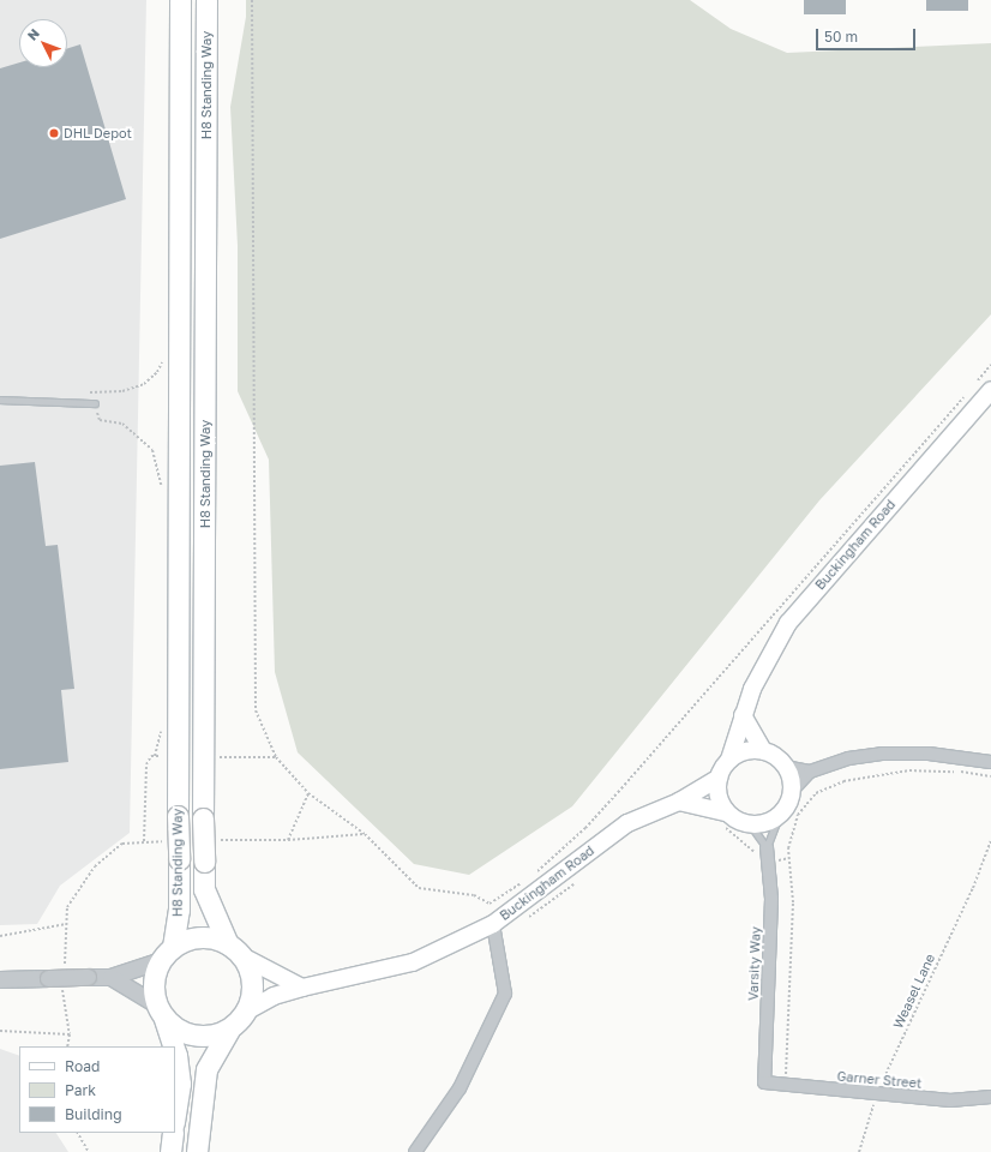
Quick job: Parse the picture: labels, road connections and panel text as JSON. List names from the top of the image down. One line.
{"streets":{"highway":["H8 Standing Way"],"main road":["Buckingham Road"],"street":["Varsity Way","Garner Street"],"path":["Weasel Lane"]},"crossings":[["H8 Standing Way","Buckingham Road"],["Varsity Way","Garner Street"],["Weasel Lane","Garner Street"]],"places":["DHL Depot"],"legend":["Road","Park","Building"],"scale_bar":"50 m","north":"top left"}
